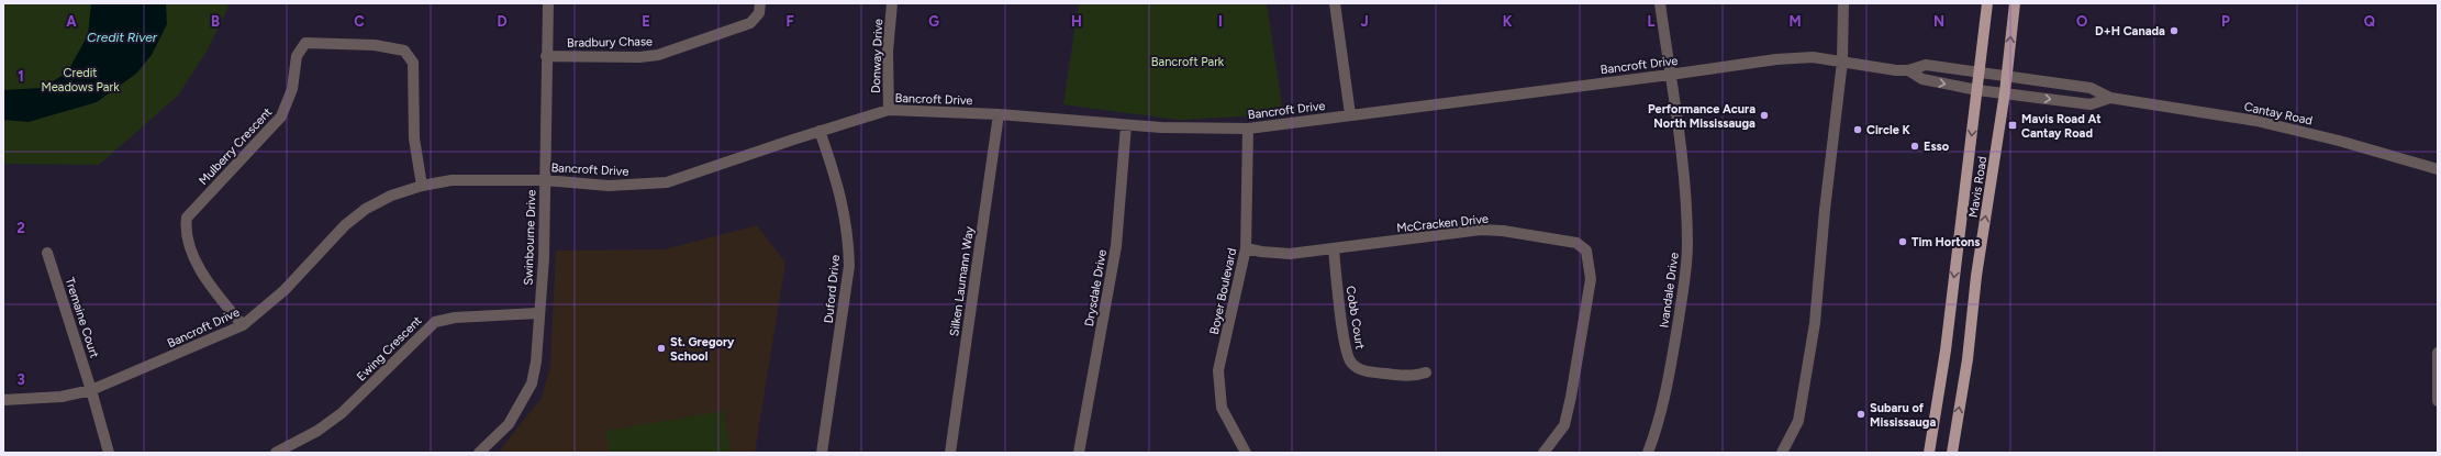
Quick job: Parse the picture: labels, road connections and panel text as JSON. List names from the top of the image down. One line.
{"streets":{"main road":["Mavis Road"],"street":["Bradbury Chase","Donway Drive","Bancroft Drive","Cantay Road","Mulberry Crescent","McCracken Drive","Swinbourne Drive","Silken Laumann Way","Drysdale Drive","Duford Drive","Ivandale Drive","Boyer Boulevard","Tremaine Court","Cobb Court","Ewing Crescent"]},"crossings":[["Bradbury Chase","Swinbourne Drive"],["Donway Drive","Bancroft Drive"],["Bancroft Drive","Cantay Road"],["Bancroft Drive","Mulberry Crescent"],["Bancroft Drive","Mavis Road"],["Bancroft Drive","Swinbourne Drive"],["Bancroft Drive","Silken Laumann Way"],["Bancroft Drive","Drysdale Drive"],["Bancroft Drive","Duford Drive"],["Bancroft Drive","Ivandale Drive"],["Bancroft Drive","Boyer Boulevard"],["Bancroft Drive","Tremaine Court"],["Cantay Road","Mavis Road"],["McCracken Drive","Boyer Boulevard"],["McCracken Drive","Cobb Court"],["Swinbourne Drive","Ewing Crescent"]],"water":["Credit River"],"parks":["Bancroft Park","Credit Meadows Park"],"places":{"other":["D+H Canada","Performance Acura North Mississauga","Circle K","Esso","Tim Hortons","St. Gregory School","Subaru of Mississauga"],"transit":["Mavis Road At Cantay Road"]},"grid":{"columns":["A","B","C","D","E","F","G","H","I","J","K","L","M","N","O","P","Q"],"rows":["1","2","3"]}}
